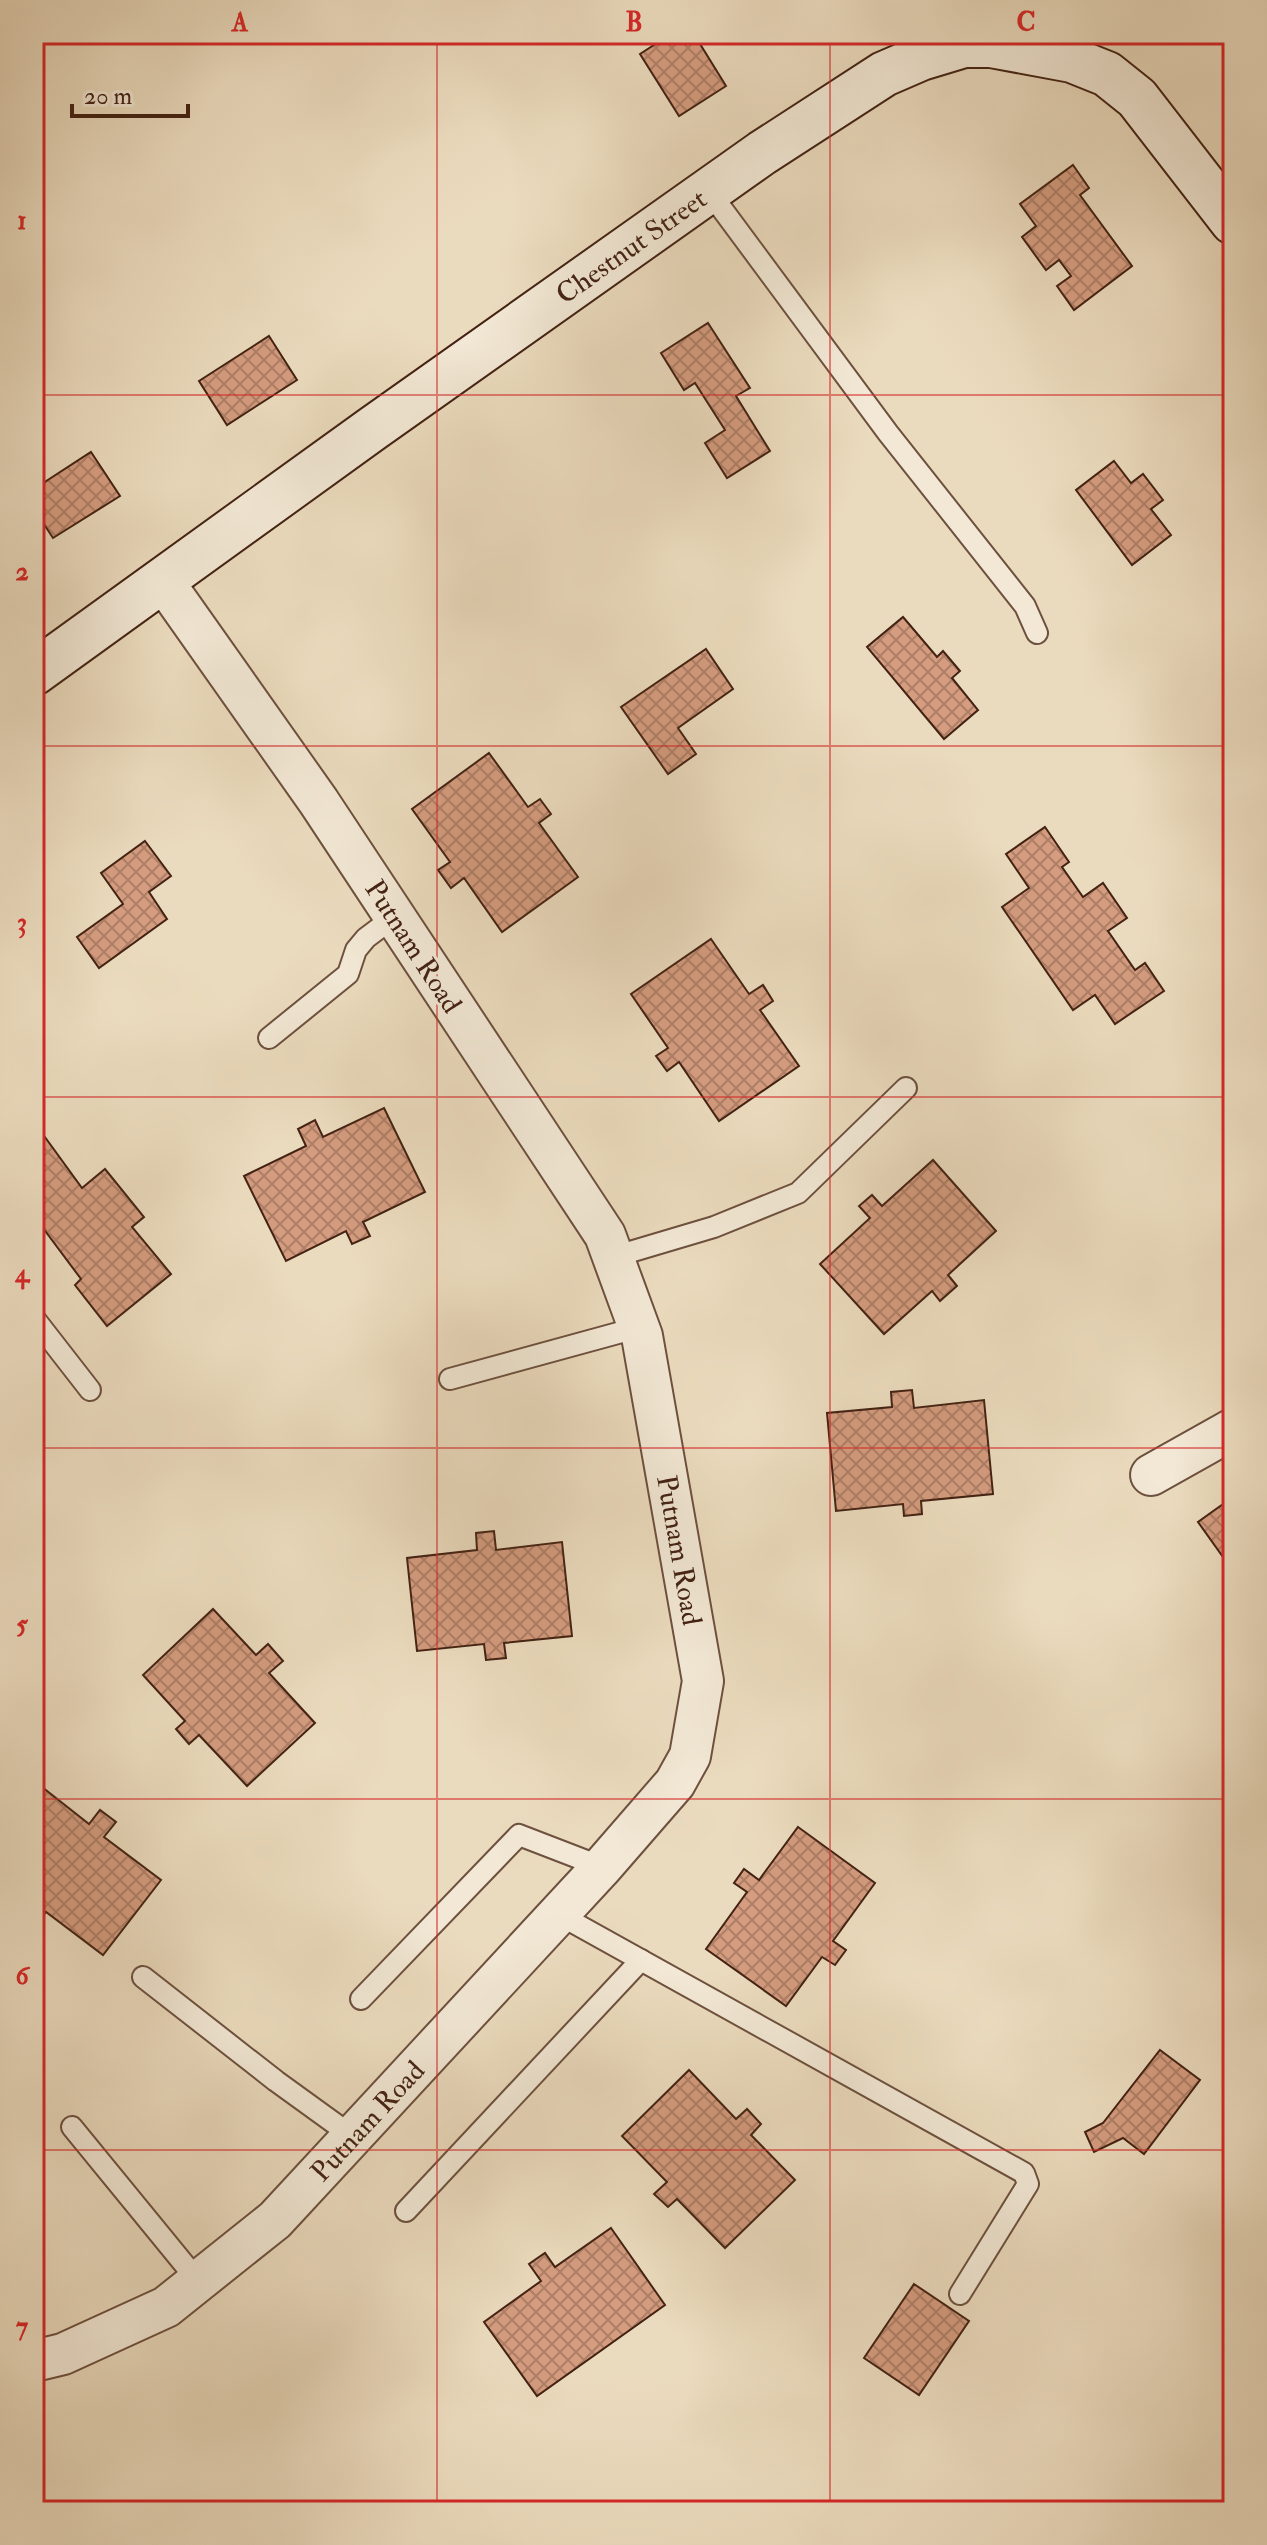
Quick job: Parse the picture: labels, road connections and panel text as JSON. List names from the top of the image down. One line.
{"streets":{"street":["Chestnut Street","Putnam Road"]},"crossings":[["Chestnut Street","Putnam Road"]],"scale_bar":"20 m","grid":{"columns":["A","B","C"],"rows":["1","2","3","4","5","6","7"]}}
